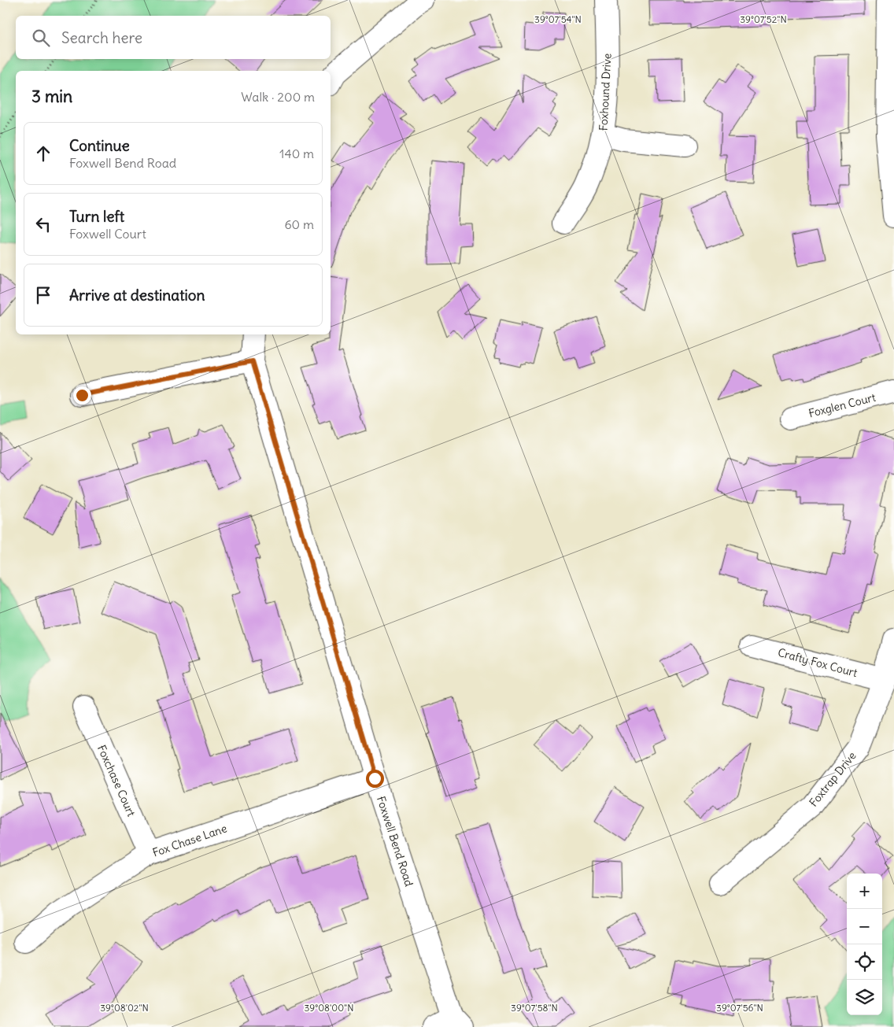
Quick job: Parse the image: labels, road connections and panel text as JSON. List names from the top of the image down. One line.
{"streets":{"street":["Foxhound Drive","Foxglen Court","Crafty Fox Court","Foxtrap Drive","Foxchase Court","Fox Chase Lane","Foxwell Bend Road"]},"crossings":[["Crafty Fox Court","Foxtrap Drive"],["Foxchase Court","Fox Chase Lane"],["Fox Chase Lane","Foxwell Bend Road"]],"page":{"search":"Search here","heading":["3 min","Walk · 200 m"],"list":[["Continue","Foxwell Bend Road","140 m"],["Turn left","Foxwell Court","60 m"],"Arrive at destination"],"map_buttons":["+","−"]},"coordinates":["39°07'54\"N","39°07'52\"N","39°08'02\"N","39°08'00\"N","39°07'58\"N","39°07'56\"N"]}
